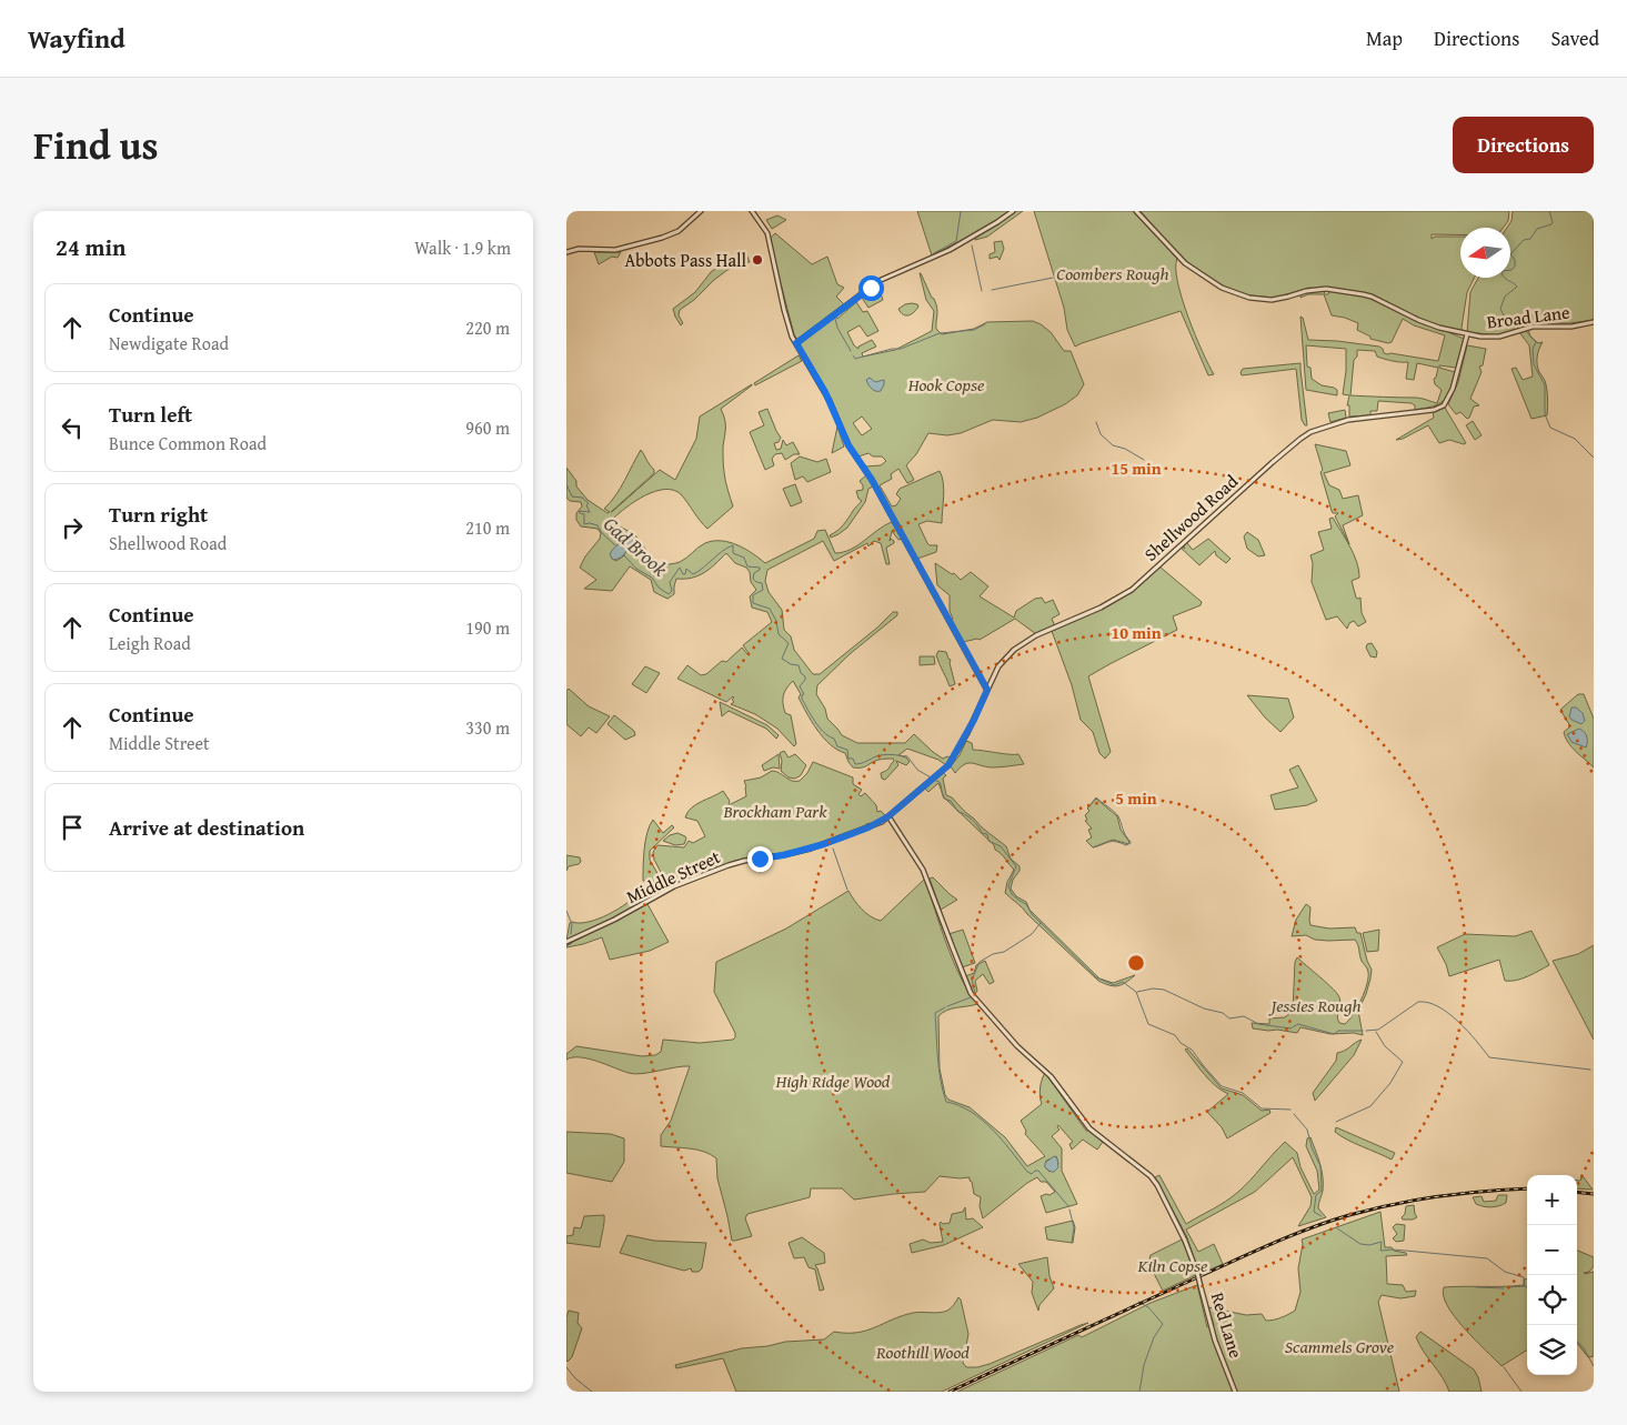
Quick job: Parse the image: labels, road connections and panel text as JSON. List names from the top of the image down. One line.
{"streets":{"street":["Broad Lane","Shellwood Road","Middle Street","Red Lane"]},"crossings":[["Broad Lane","Shellwood Road"],["Shellwood Road","Middle Street"],["Middle Street","Red Lane"]],"water":["Gad Brook"],"parks":["Coombers Rough","Hook Copse","Brockham Park","Jessies Rough","High Ridge Wood","Kiln Copse","Scammels Grove","Roothill Wood"],"places":["Abbots Pass Hall"],"north":"left","page":{"header":"Wayfind","nav":["Map","Directions","Saved"],"title":"Find us","buttons":"Directions","heading":["24 min","Walk · 1.9 km"],"list":[["Continue","Newdigate Road","220 m"],["Turn left","Bunce Common Road","960 m"],["Turn right","Shellwood Road","210 m"],["Continue","Leigh Road","190 m"],["Continue","Middle Street","330 m"],"Arrive at destination"],"map_buttons":["+","−"]},"rings":["15 min","10 min","5 min"]}
